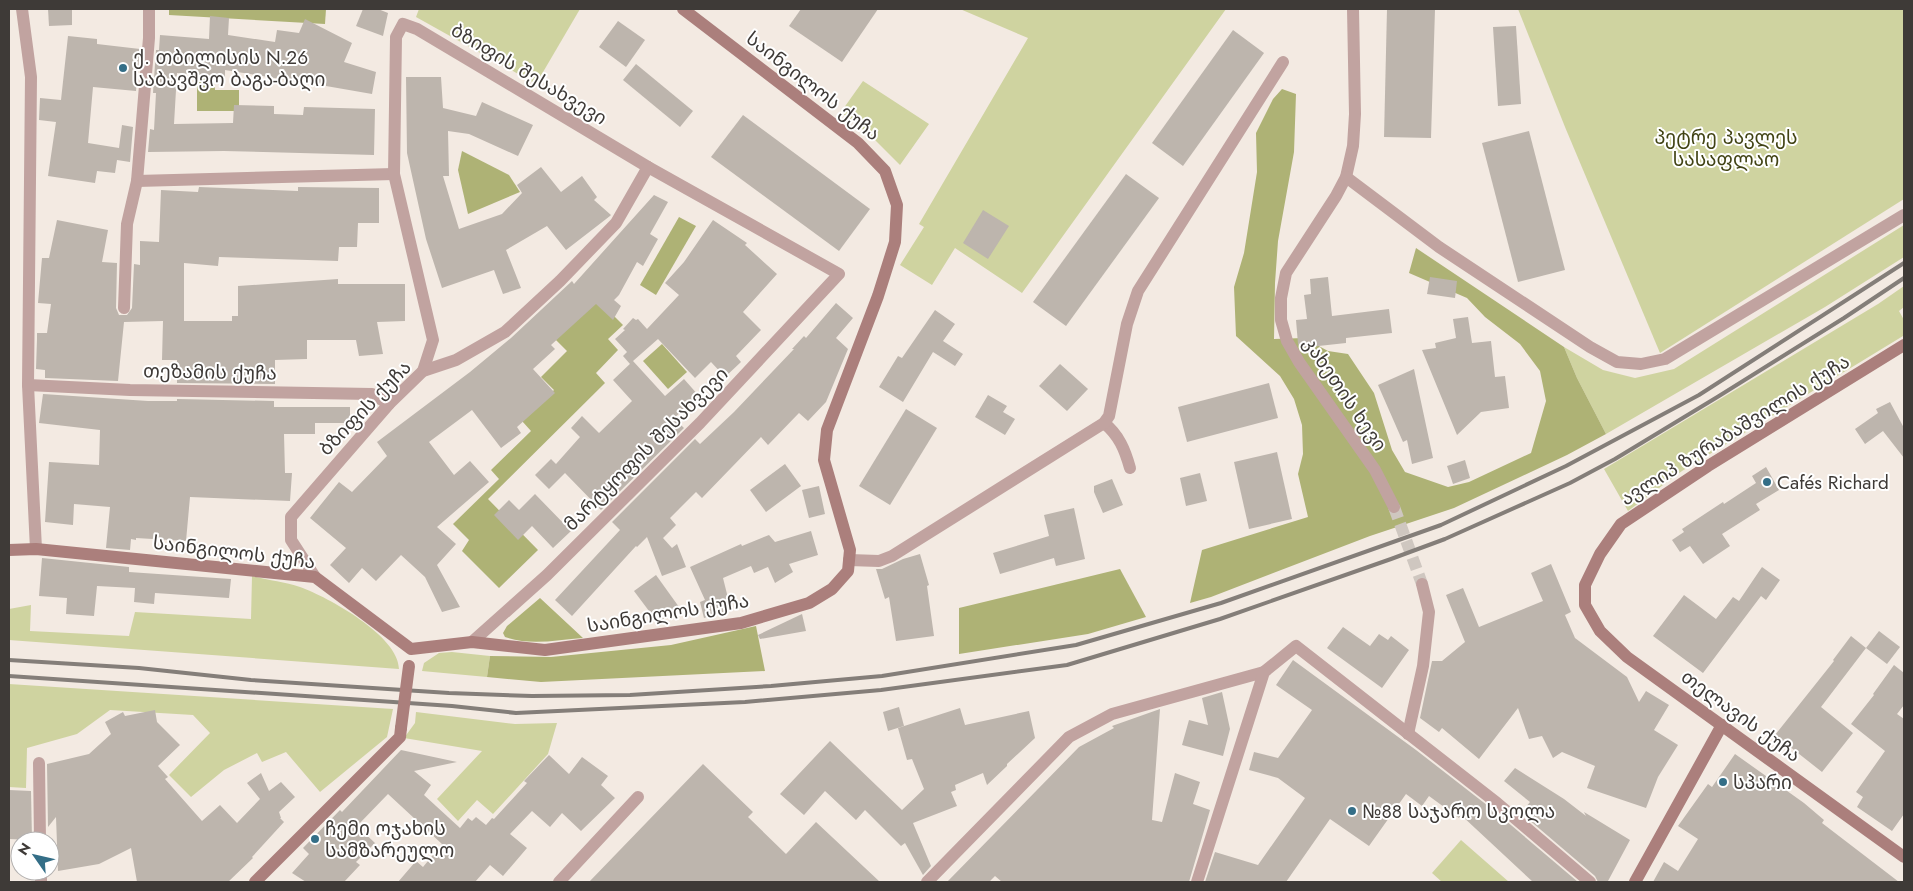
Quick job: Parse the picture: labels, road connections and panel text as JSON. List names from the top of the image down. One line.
{"streets":{"street":["ბზიფის შესახვევი","საინგილოს ქუჩა","თეზამის ქუჩა","კახეთის ხევი","ბზიფის ქუჩა","ავლიპ ზურაბაშვილის ქუჩა","მარტყოფის შესახვევი","თელავის ქუჩა"]},"crossings":[["ბზიფის შესახვევი","ბზიფის ქუჩა"],["ბზიფის შესახვევი","მარტყოფის შესახვევი"],["საინგილოს ქუჩა","ბზიფის ქუჩა"],["საინგილოს ქუჩა","მარტყოფის შესახვევი"],["თეზამის ქუჩა","ბზიფის ქუჩა"],["ავლიპ ზურაბაშვილის ქუჩა","თელავის ქუჩა"]],"parks":["პეტრე პავლეს სასაფლაო"],"places":["ქ. თბილისის N.26 საბავშვო ბაგა-ბაღი","Cafés Richard","სპარი","№88 საჯარო სკოლა","ჩემი ოჯახის სამზარეულო"],"north":"top left"}
